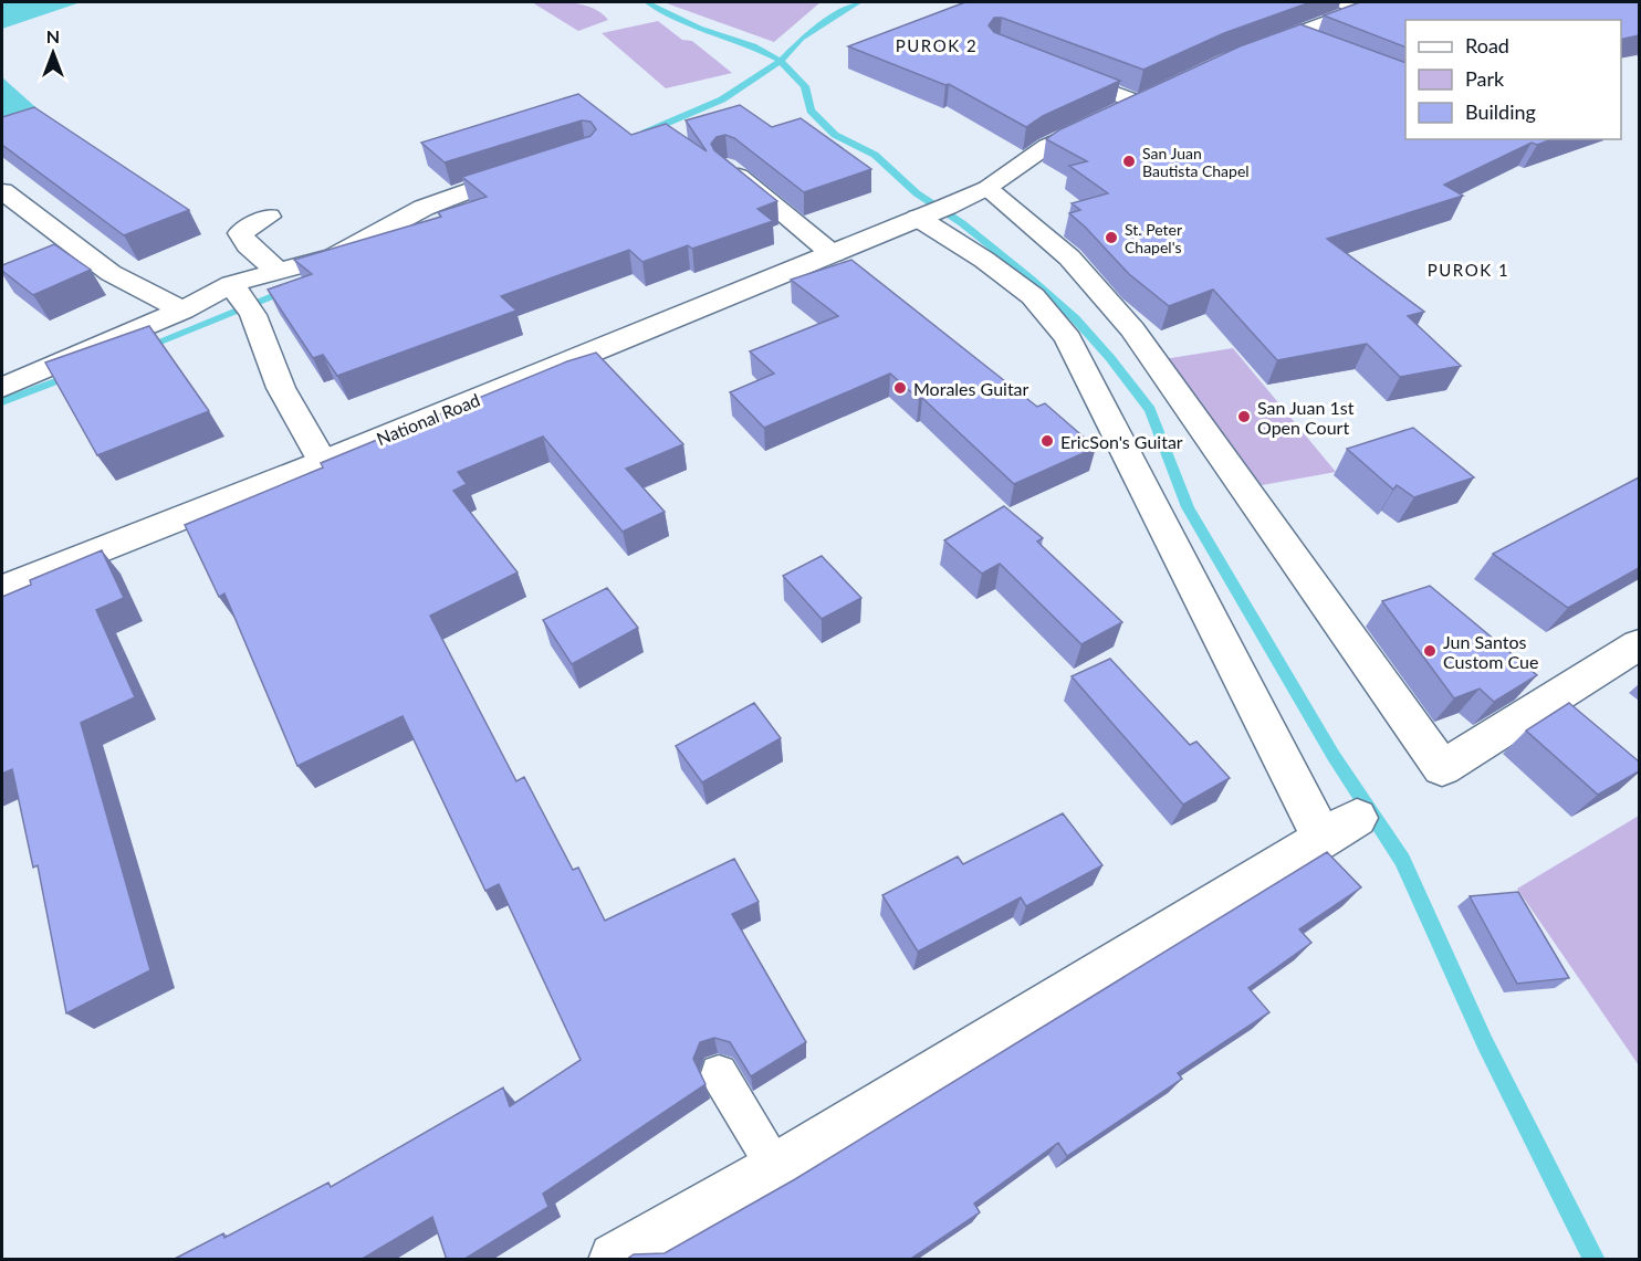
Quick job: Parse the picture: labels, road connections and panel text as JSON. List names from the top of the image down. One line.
{"streets":{"street":["National Road"]},"districts":["PUROK 2","PUROK 1"],"places":["San Juan Bautista Chapel","St. Peter Chapel's","Morales Guitar","San Juan 1st Open Court","EricSon's Guitar","Jun Santos Custom Cue"],"legend":["Road","Park","Building"],"north":"top"}
